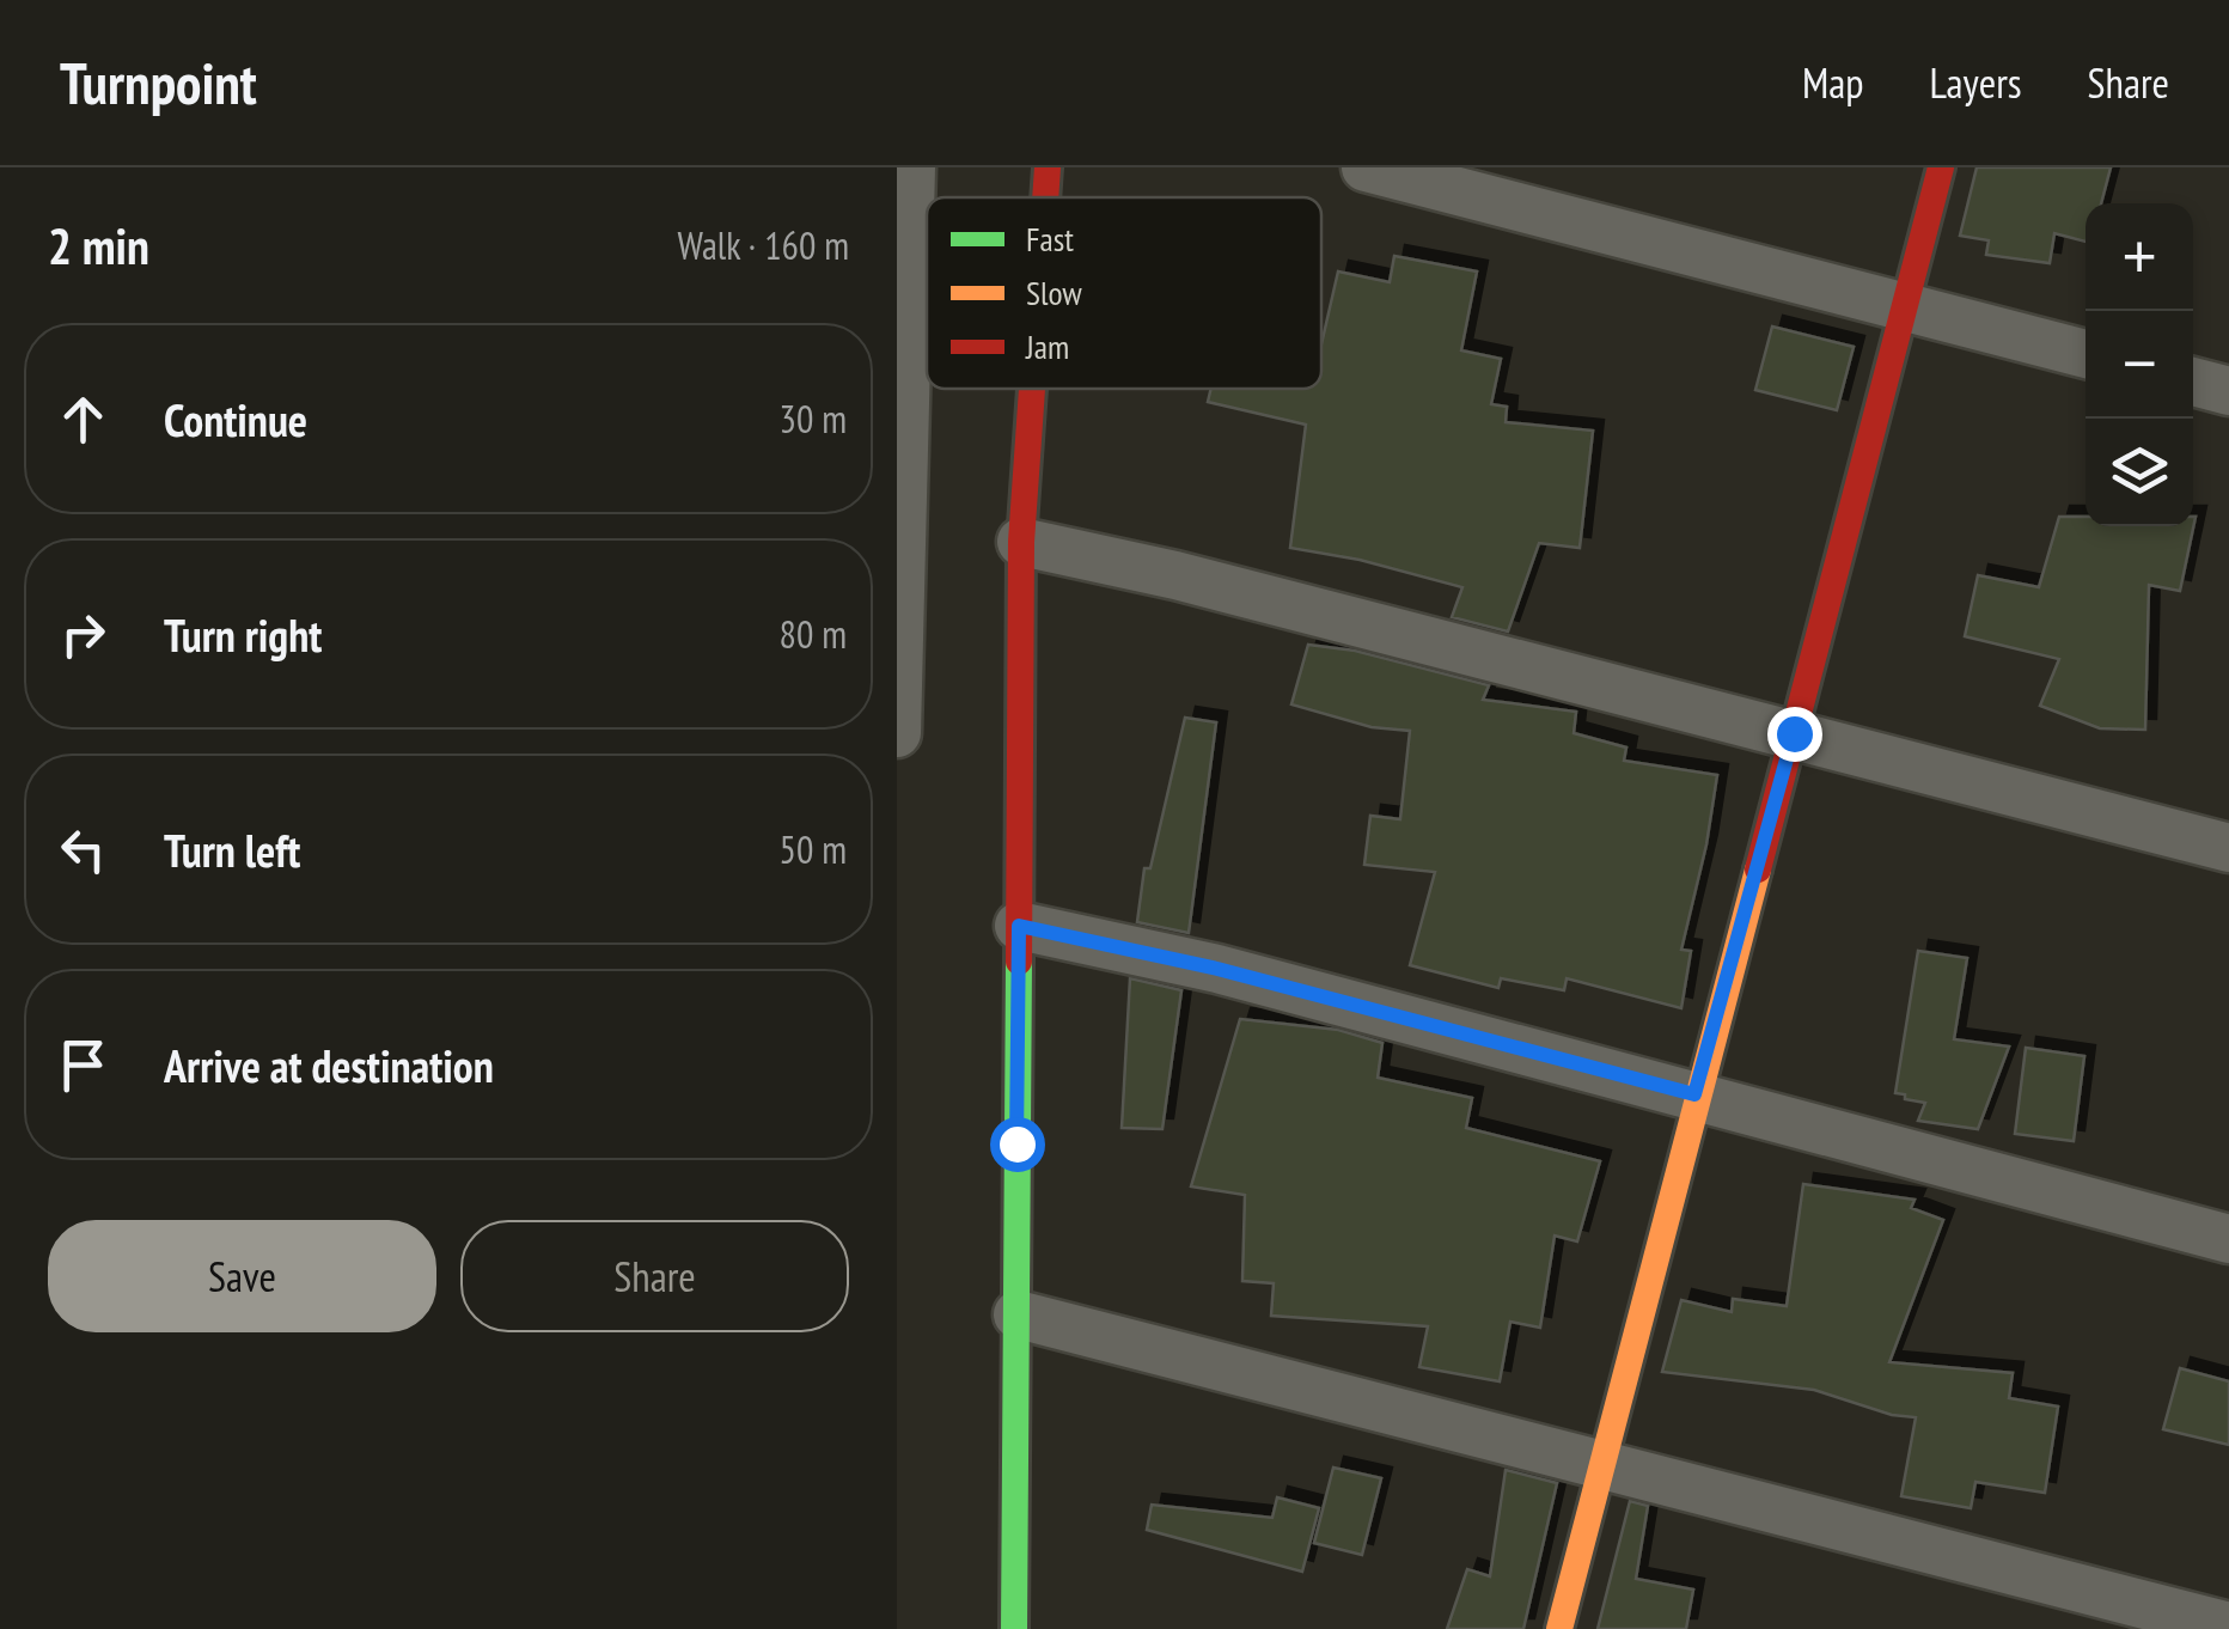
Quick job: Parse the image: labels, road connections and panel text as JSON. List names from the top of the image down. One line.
{"legend":["Fast","Slow","Jam"],"page":{"header":"Turnpoint","nav":["Map","Layers","Share"],"heading":["2 min","Walk · 160 m"],"map_buttons":["+","−"],"list":[["Continue","30 m"],["Turn right","80 m"],["Turn left","50 m"],"Arrive at destination"],"buttons":["Save","Share"]}}
